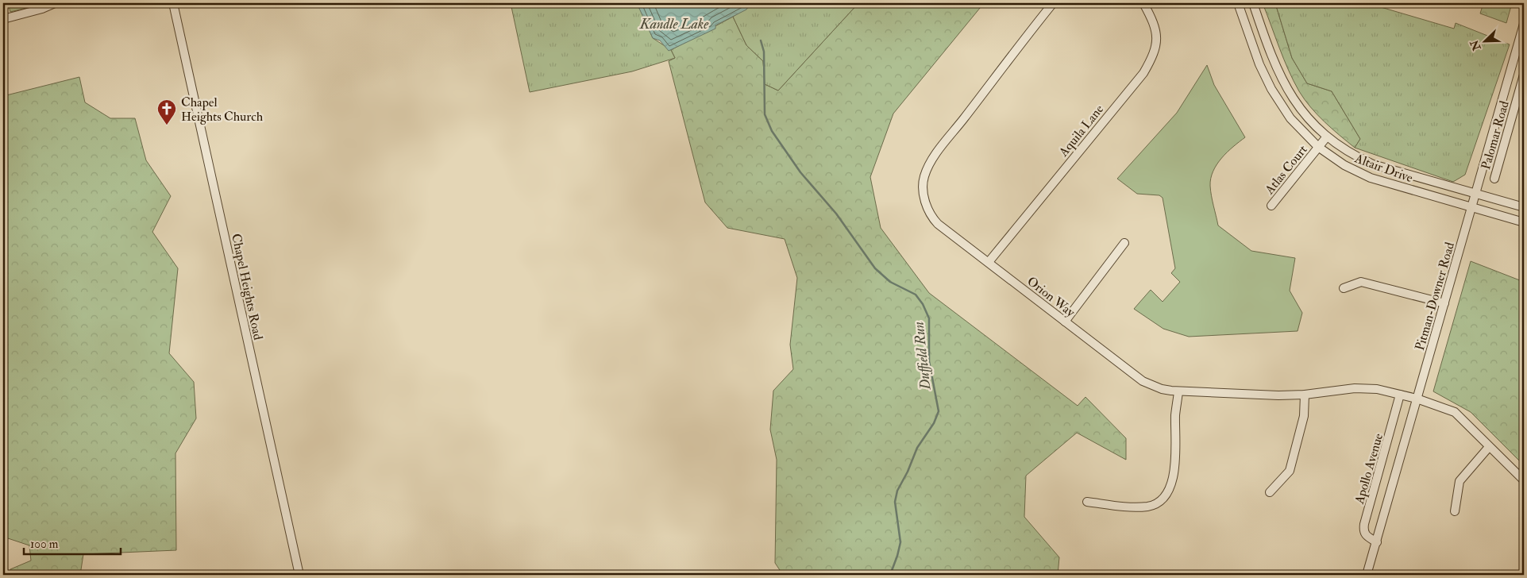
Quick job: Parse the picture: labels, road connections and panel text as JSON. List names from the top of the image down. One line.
{"streets":{"street":["Aquila Lane","Palomar Road","Altair Drive","Atlas Court","Chapel Heights Road","Orion Way","Pitman-Downer Road","Apollo Avenue"]},"crossings":[["Aquila Lane","Orion Way"],["Altair Drive","Atlas Court"],["Altair Drive","Pitman-Downer Road"],["Orion Way","Pitman-Downer Road"],["Orion Way","Apollo Avenue"],["Pitman-Downer Road","Apollo Avenue"]],"water":["Kandle Lake","Duffield Run"],"places":{"church":["Chapel Heights Church"]},"scale_bar":"100 m","north":"bottom left"}
